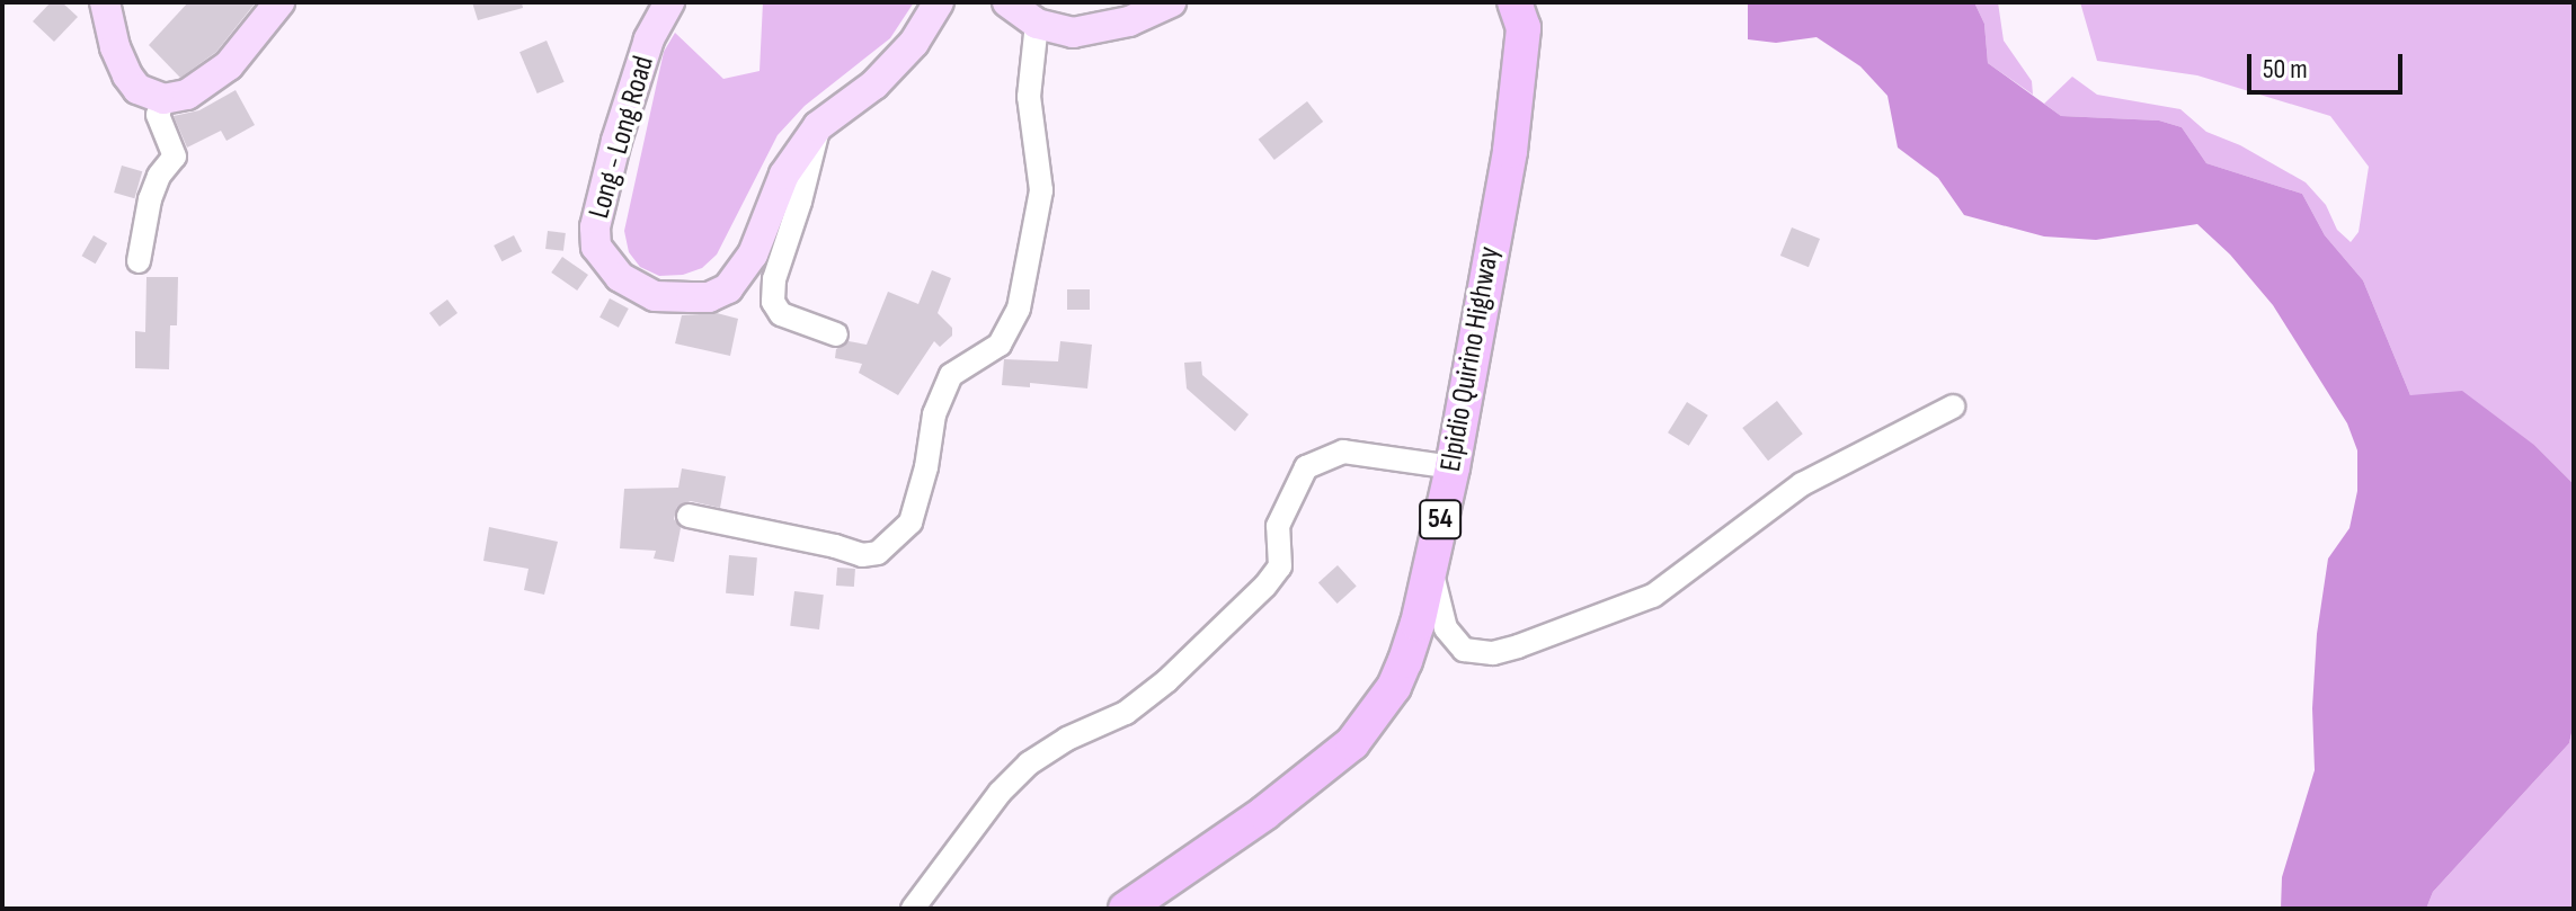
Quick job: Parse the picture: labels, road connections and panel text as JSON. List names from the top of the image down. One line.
{"streets":{"highway":["Elpidio Quirino Highway","54"],"main road":["Long - Long Road"]},"scale_bar":"50 m"}
